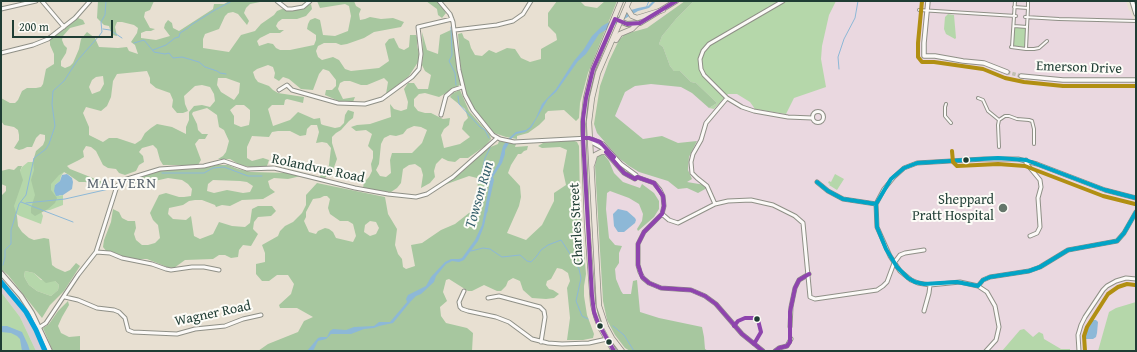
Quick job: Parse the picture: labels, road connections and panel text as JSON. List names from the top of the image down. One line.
{"streets":{"main road":["Charles Street"],"street":["Emerson Drive","Rolandvue Road","Wagner Road"]},"crossings":[["Rolandvue Road","Wagner Road"]],"districts":["MALVERN"],"water":["Towson Run"],"places":["Sheppard Pratt Hospital"],"scale_bar":"200 m"}
